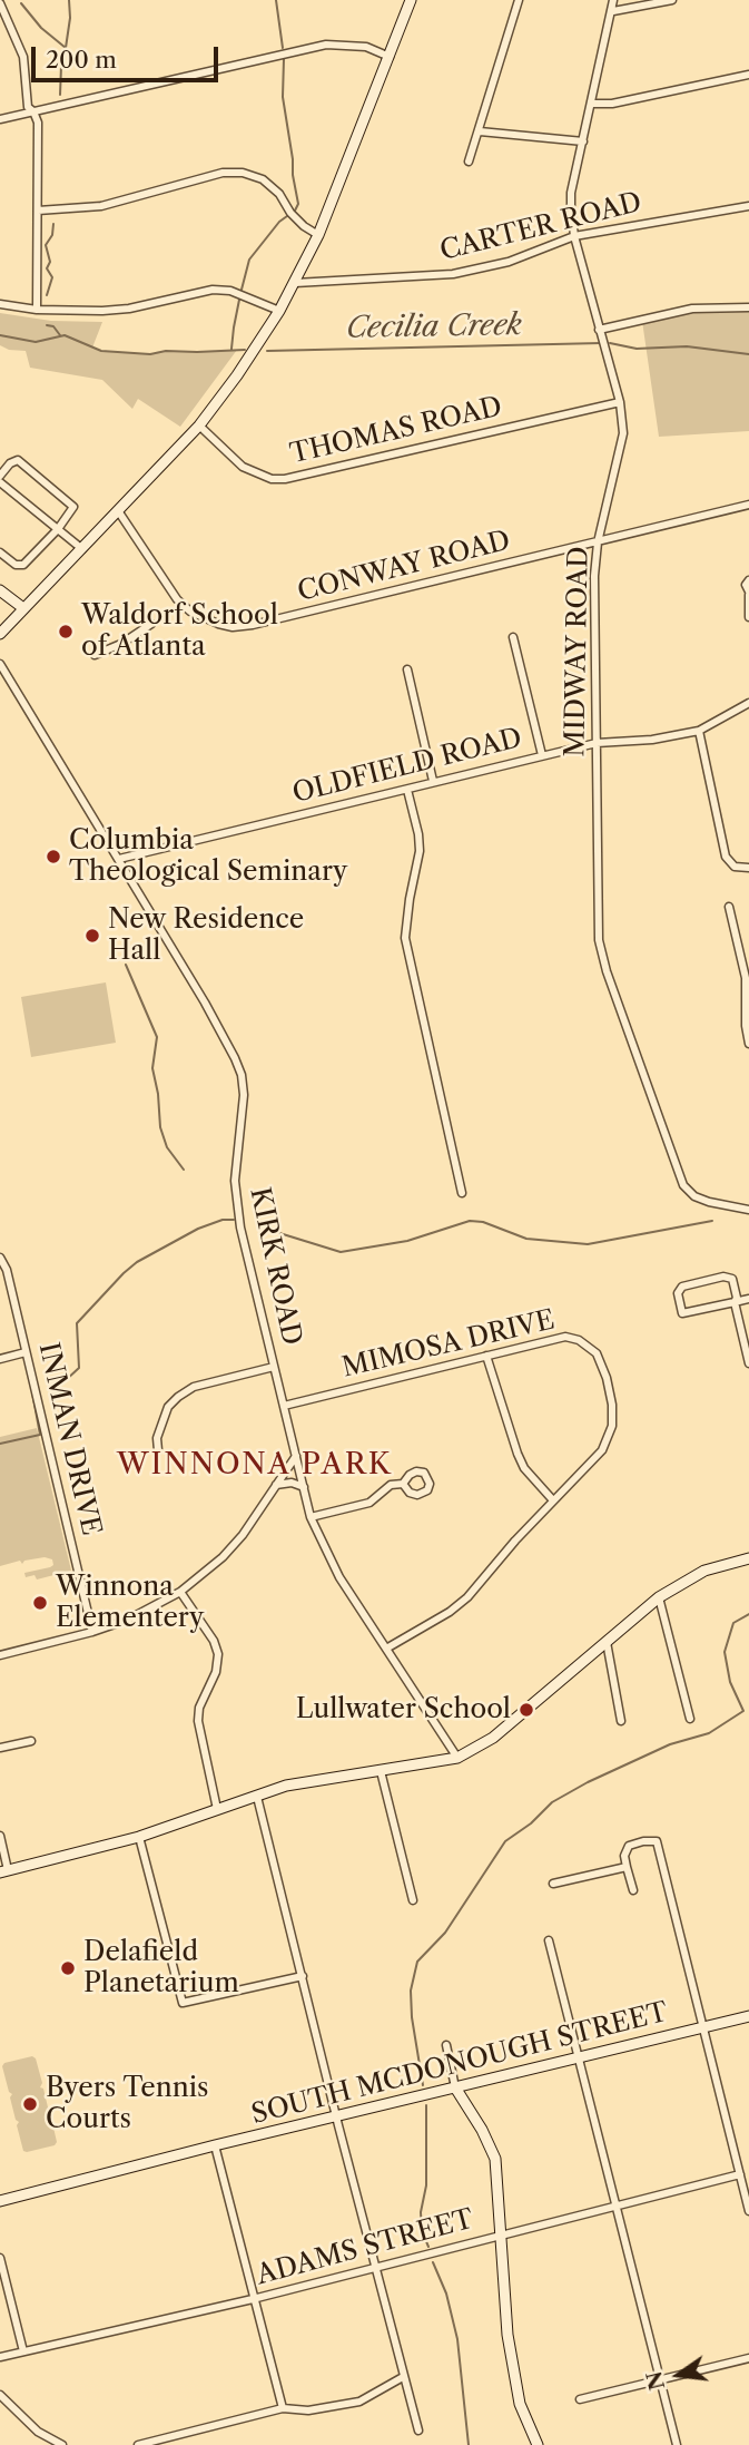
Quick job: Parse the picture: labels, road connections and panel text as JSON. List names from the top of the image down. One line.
{"streets":{"main road":["SOUTH MCDONOUGH STREET"],"street":["CARTER ROAD","THOMAS ROAD","CONWAY ROAD","MIDWAY ROAD","OLDFIELD ROAD","KIRK ROAD","MIMOSA DRIVE","INMAN DRIVE","ADAMS STREET"]},"crossings":[["CARTER ROAD","MIDWAY ROAD"],["THOMAS ROAD","MIDWAY ROAD"],["CONWAY ROAD","MIDWAY ROAD"],["MIDWAY ROAD","OLDFIELD ROAD"],["OLDFIELD ROAD","KIRK ROAD"],["KIRK ROAD","MIMOSA DRIVE"]],"districts":["WINNONA PARK"],"water":["Cecilia Creek"],"places":["Waldorf School of Atlanta","Columbia Theological Seminary","New Residence Hall","Winnona Elementery","Lullwater School","Delafield Planetarium","Byers Tennis Courts"],"scale_bar":"200 m","north":"left"}
